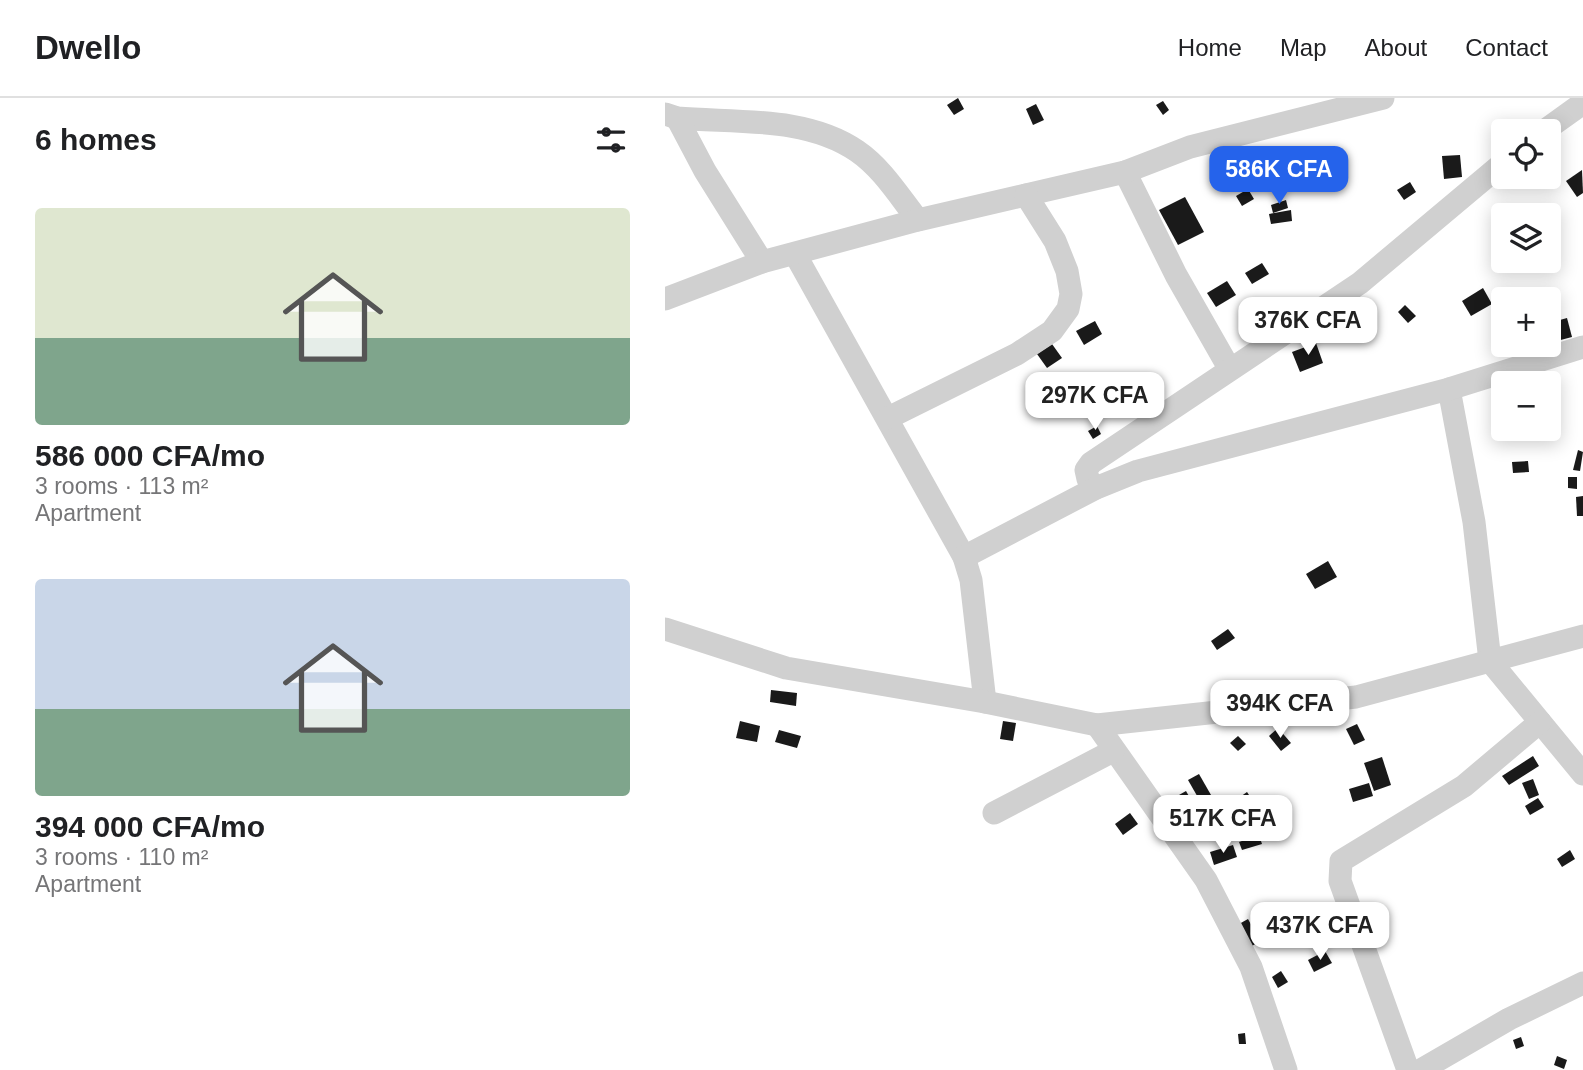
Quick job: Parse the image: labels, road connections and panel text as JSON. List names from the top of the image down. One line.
{"page":{"header":"Dwello","nav":["Home","Map","About","Contact"],"heading":"6 homes","map_buttons":["+","−"],"price":["586K CFA","376K CFA","297K CFA","394K CFA","517K CFA","437K CFA"],"list":[{"name":"586 000 CFA/mo","note":"3 rooms · 113 m² · Apartment"},{"name":"394 000 CFA/mo","note":"3 rooms · 110 m² · Apartment"}]}}
